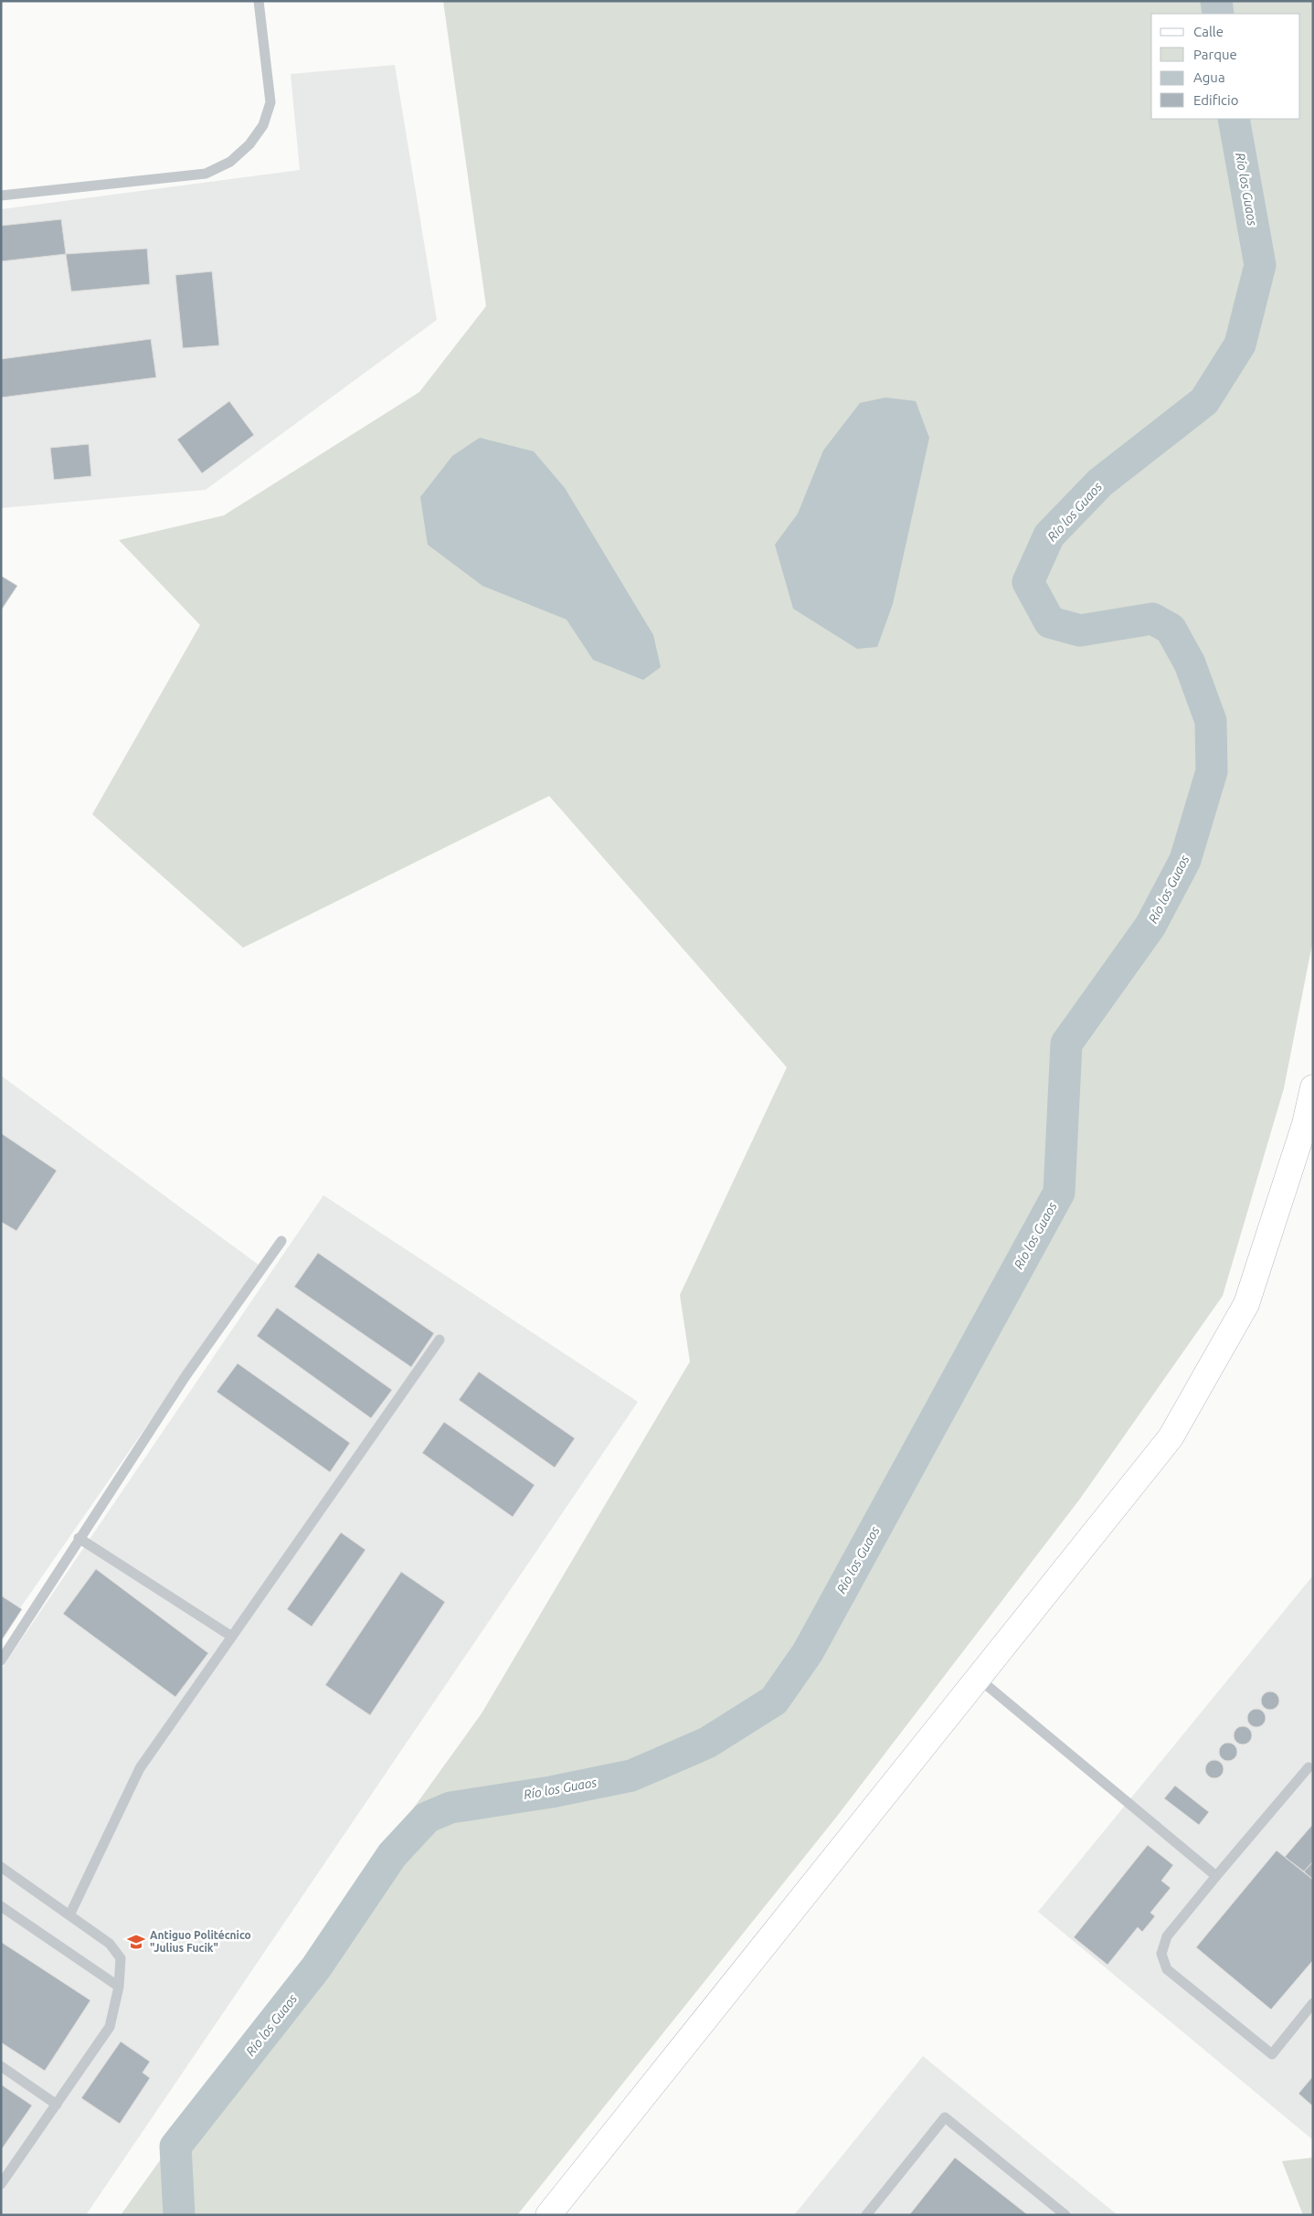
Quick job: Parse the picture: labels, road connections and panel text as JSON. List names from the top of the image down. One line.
{"water":["Río los Guaos"],"places":{"school or university":["Antiguo Politécnico \"Julius Fucik\""]},"legend":["Calle","Parque","Agua","Edificio"]}
